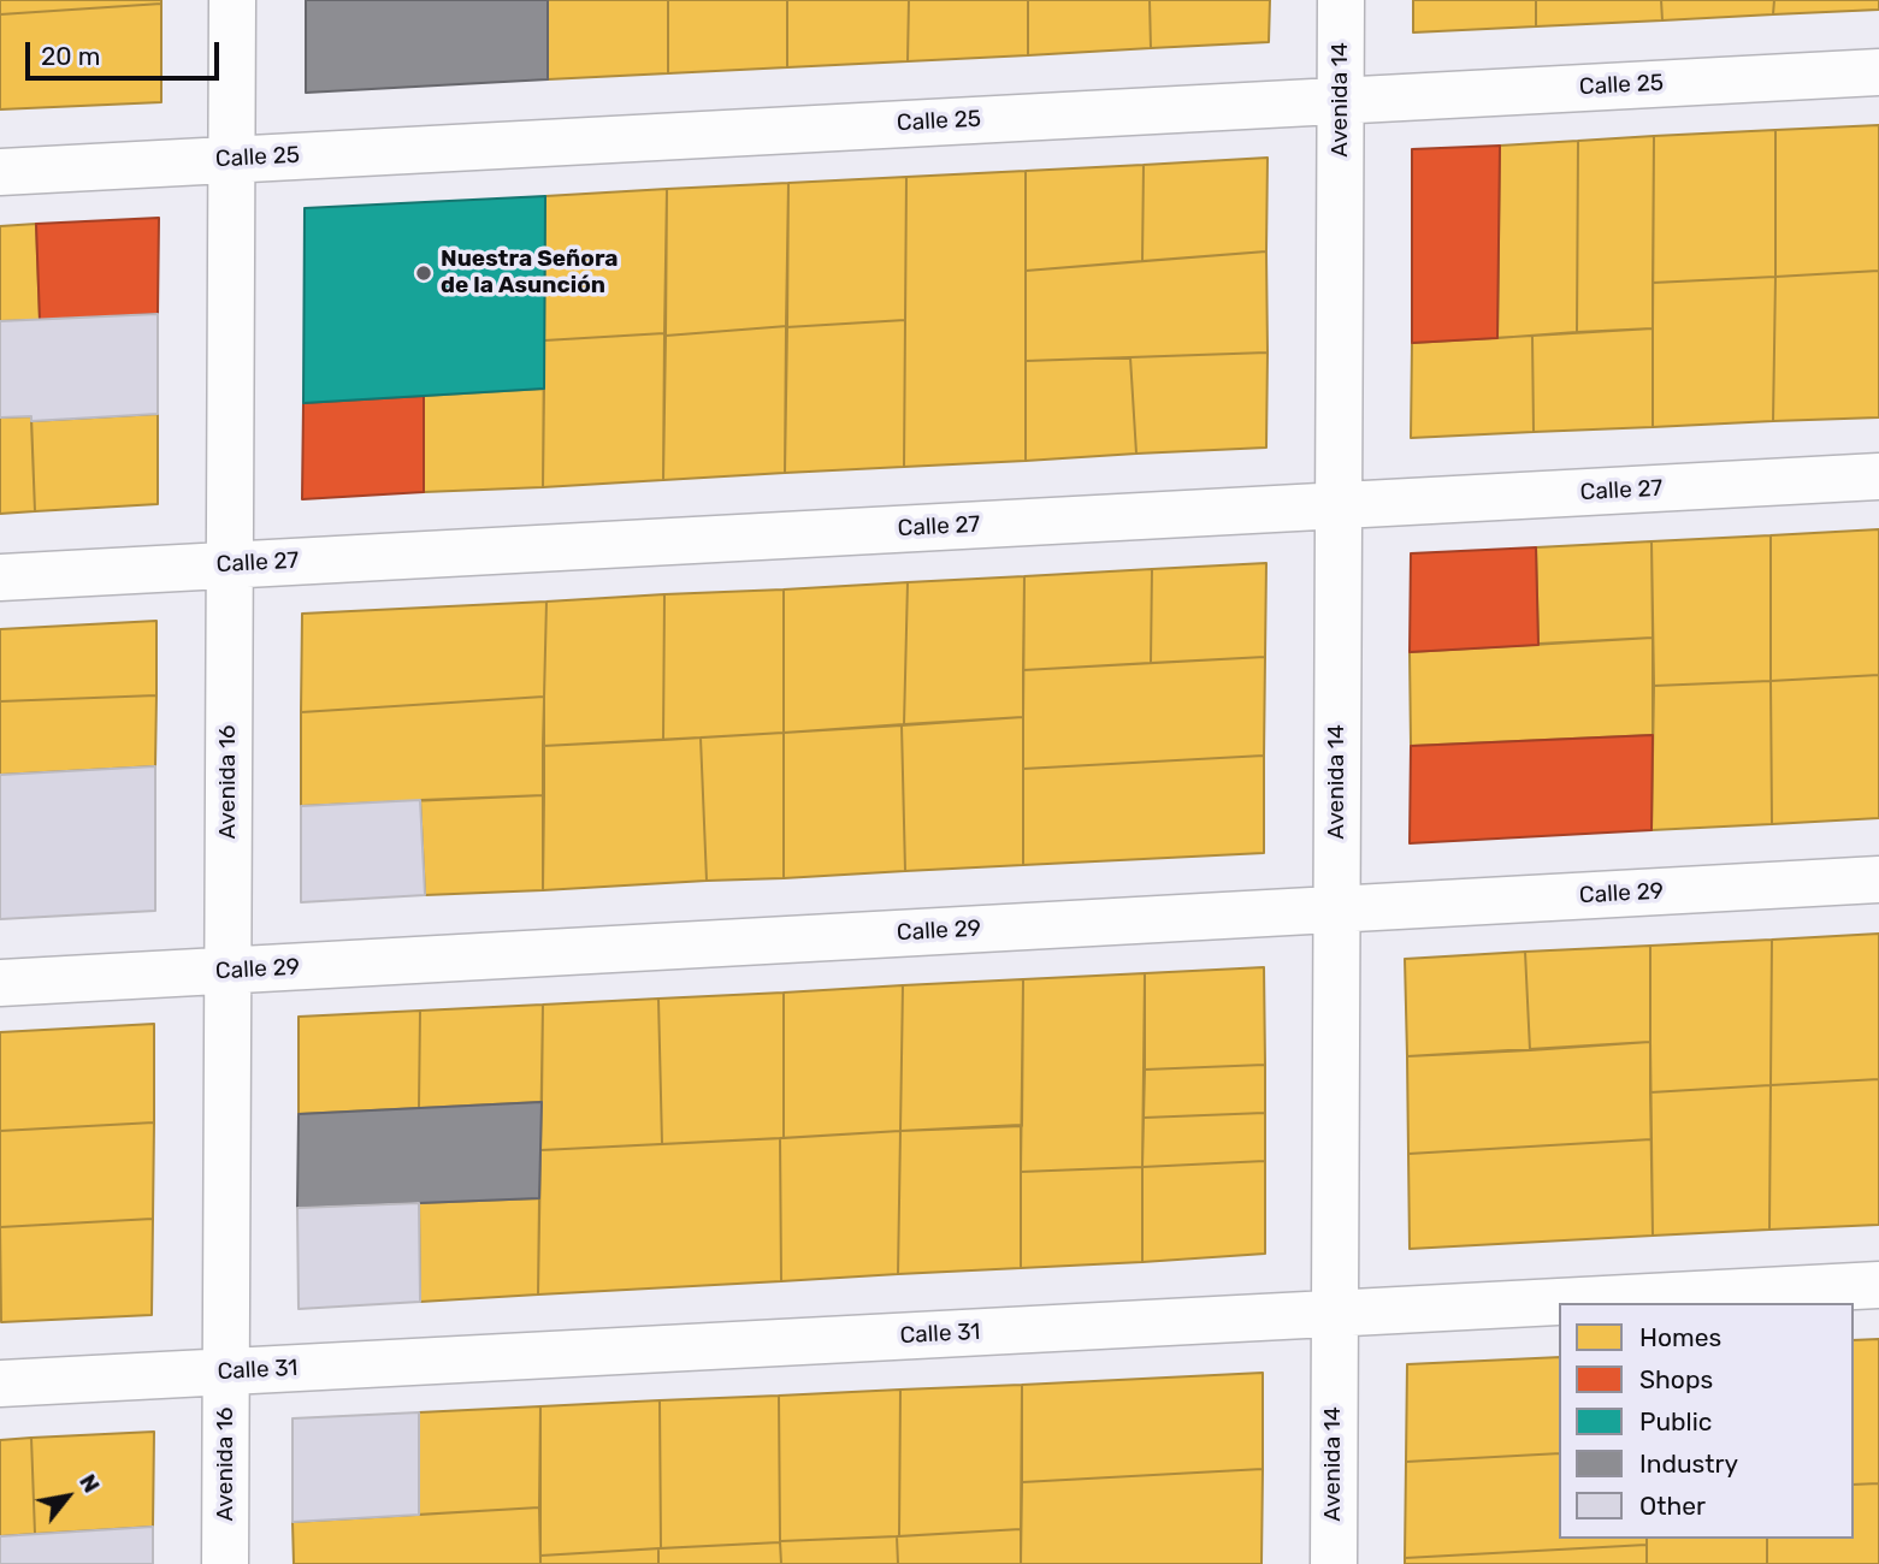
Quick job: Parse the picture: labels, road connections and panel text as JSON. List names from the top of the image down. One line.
{"streets":{"street":["Calle 25","Avenida 14","Calle 27","Avenida 16","Calle 29","Calle 31"]},"crossings":[["Calle 25","Avenida 14"],["Calle 25","Avenida 16"],["Avenida 14","Calle 27"],["Avenida 14","Calle 29"],["Avenida 14","Calle 31"],["Calle 27","Avenida 16"],["Avenida 16","Calle 29"],["Avenida 16","Calle 31"]],"places":["Nuestra Señora de la Asunción"],"legend":["Homes","Shops","Public","Industry","Other"],"scale_bar":"20 m","north":"top right"}
